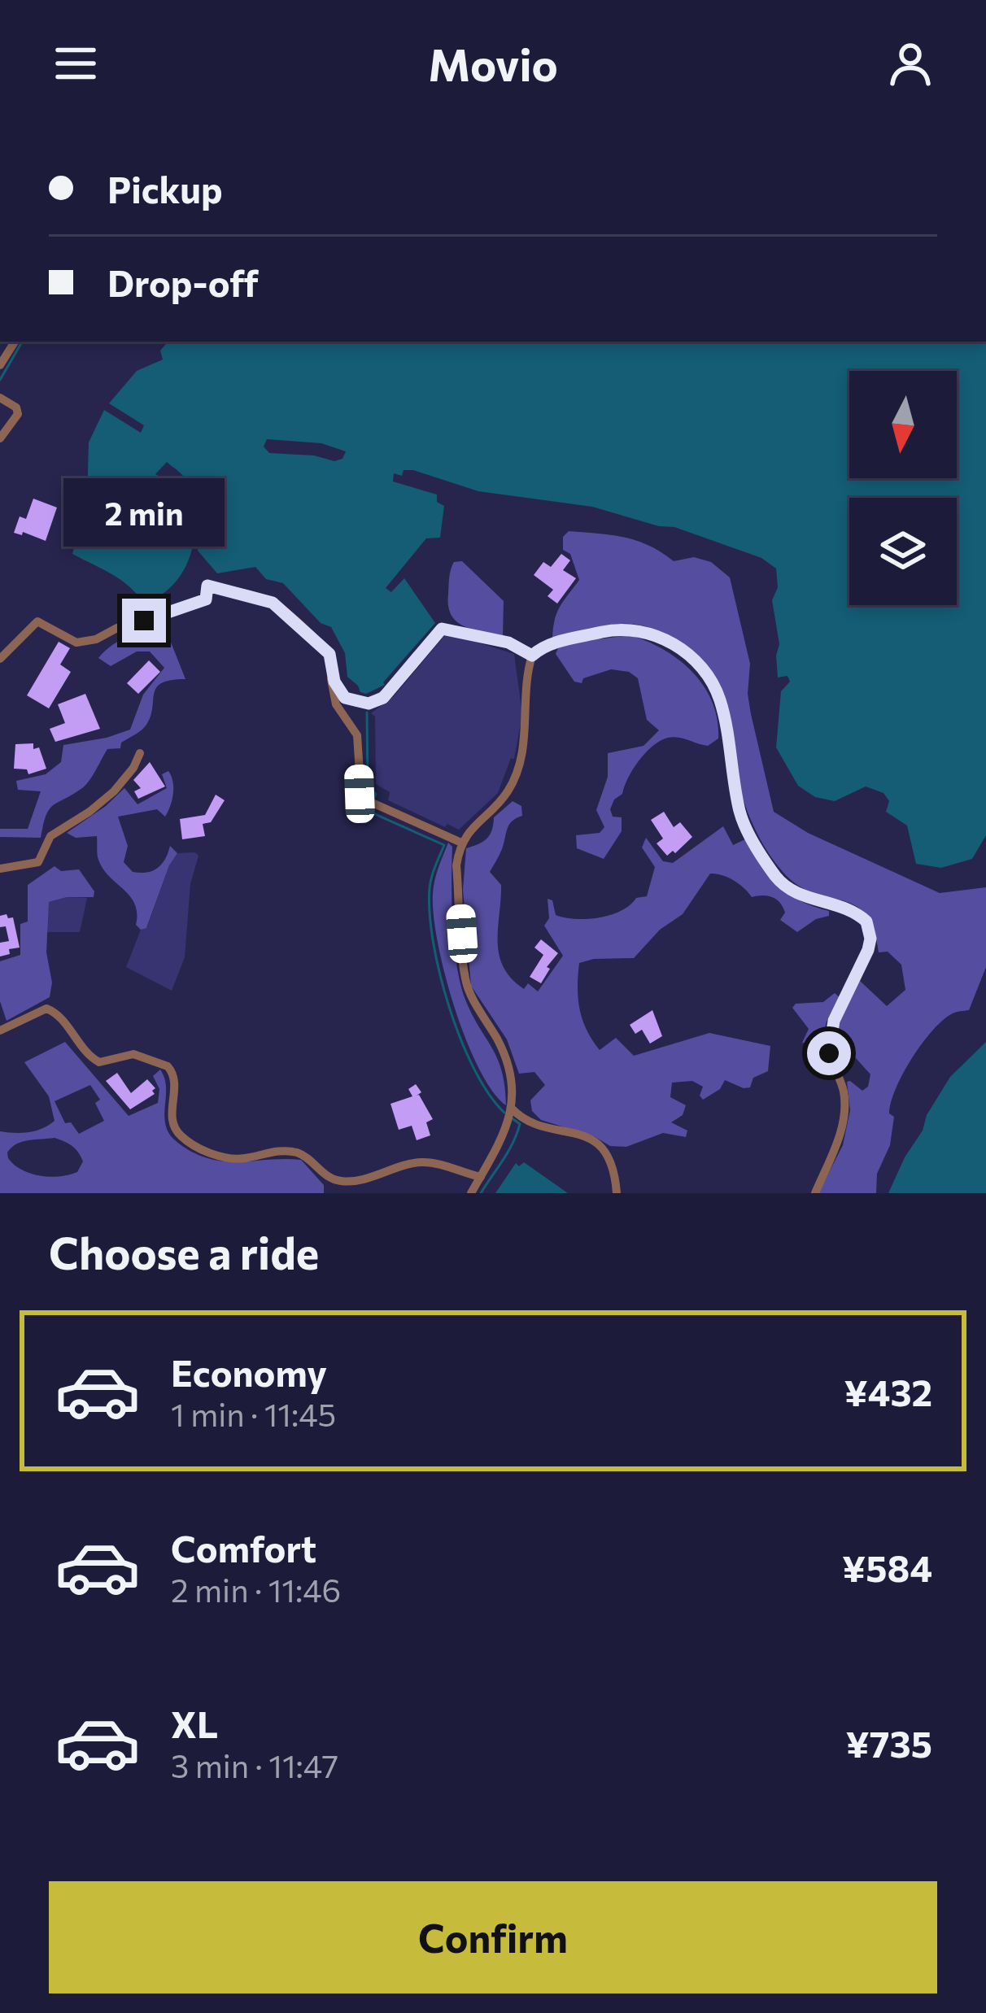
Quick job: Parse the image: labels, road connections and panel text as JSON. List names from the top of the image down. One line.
{"north":"bottom","page":{"header":"Movio","banner":["Pickup","Drop-off"],"bubble":"2 min","heading":"Choose a ride","list":[{"name":"Economy","note":"1 min · 11:45","value":"¥432"},{"name":"Comfort","note":"2 min · 11:46","value":"¥584"},{"name":"XL","note":"3 min · 11:47","value":"¥735"}],"buttons":"Confirm"}}
